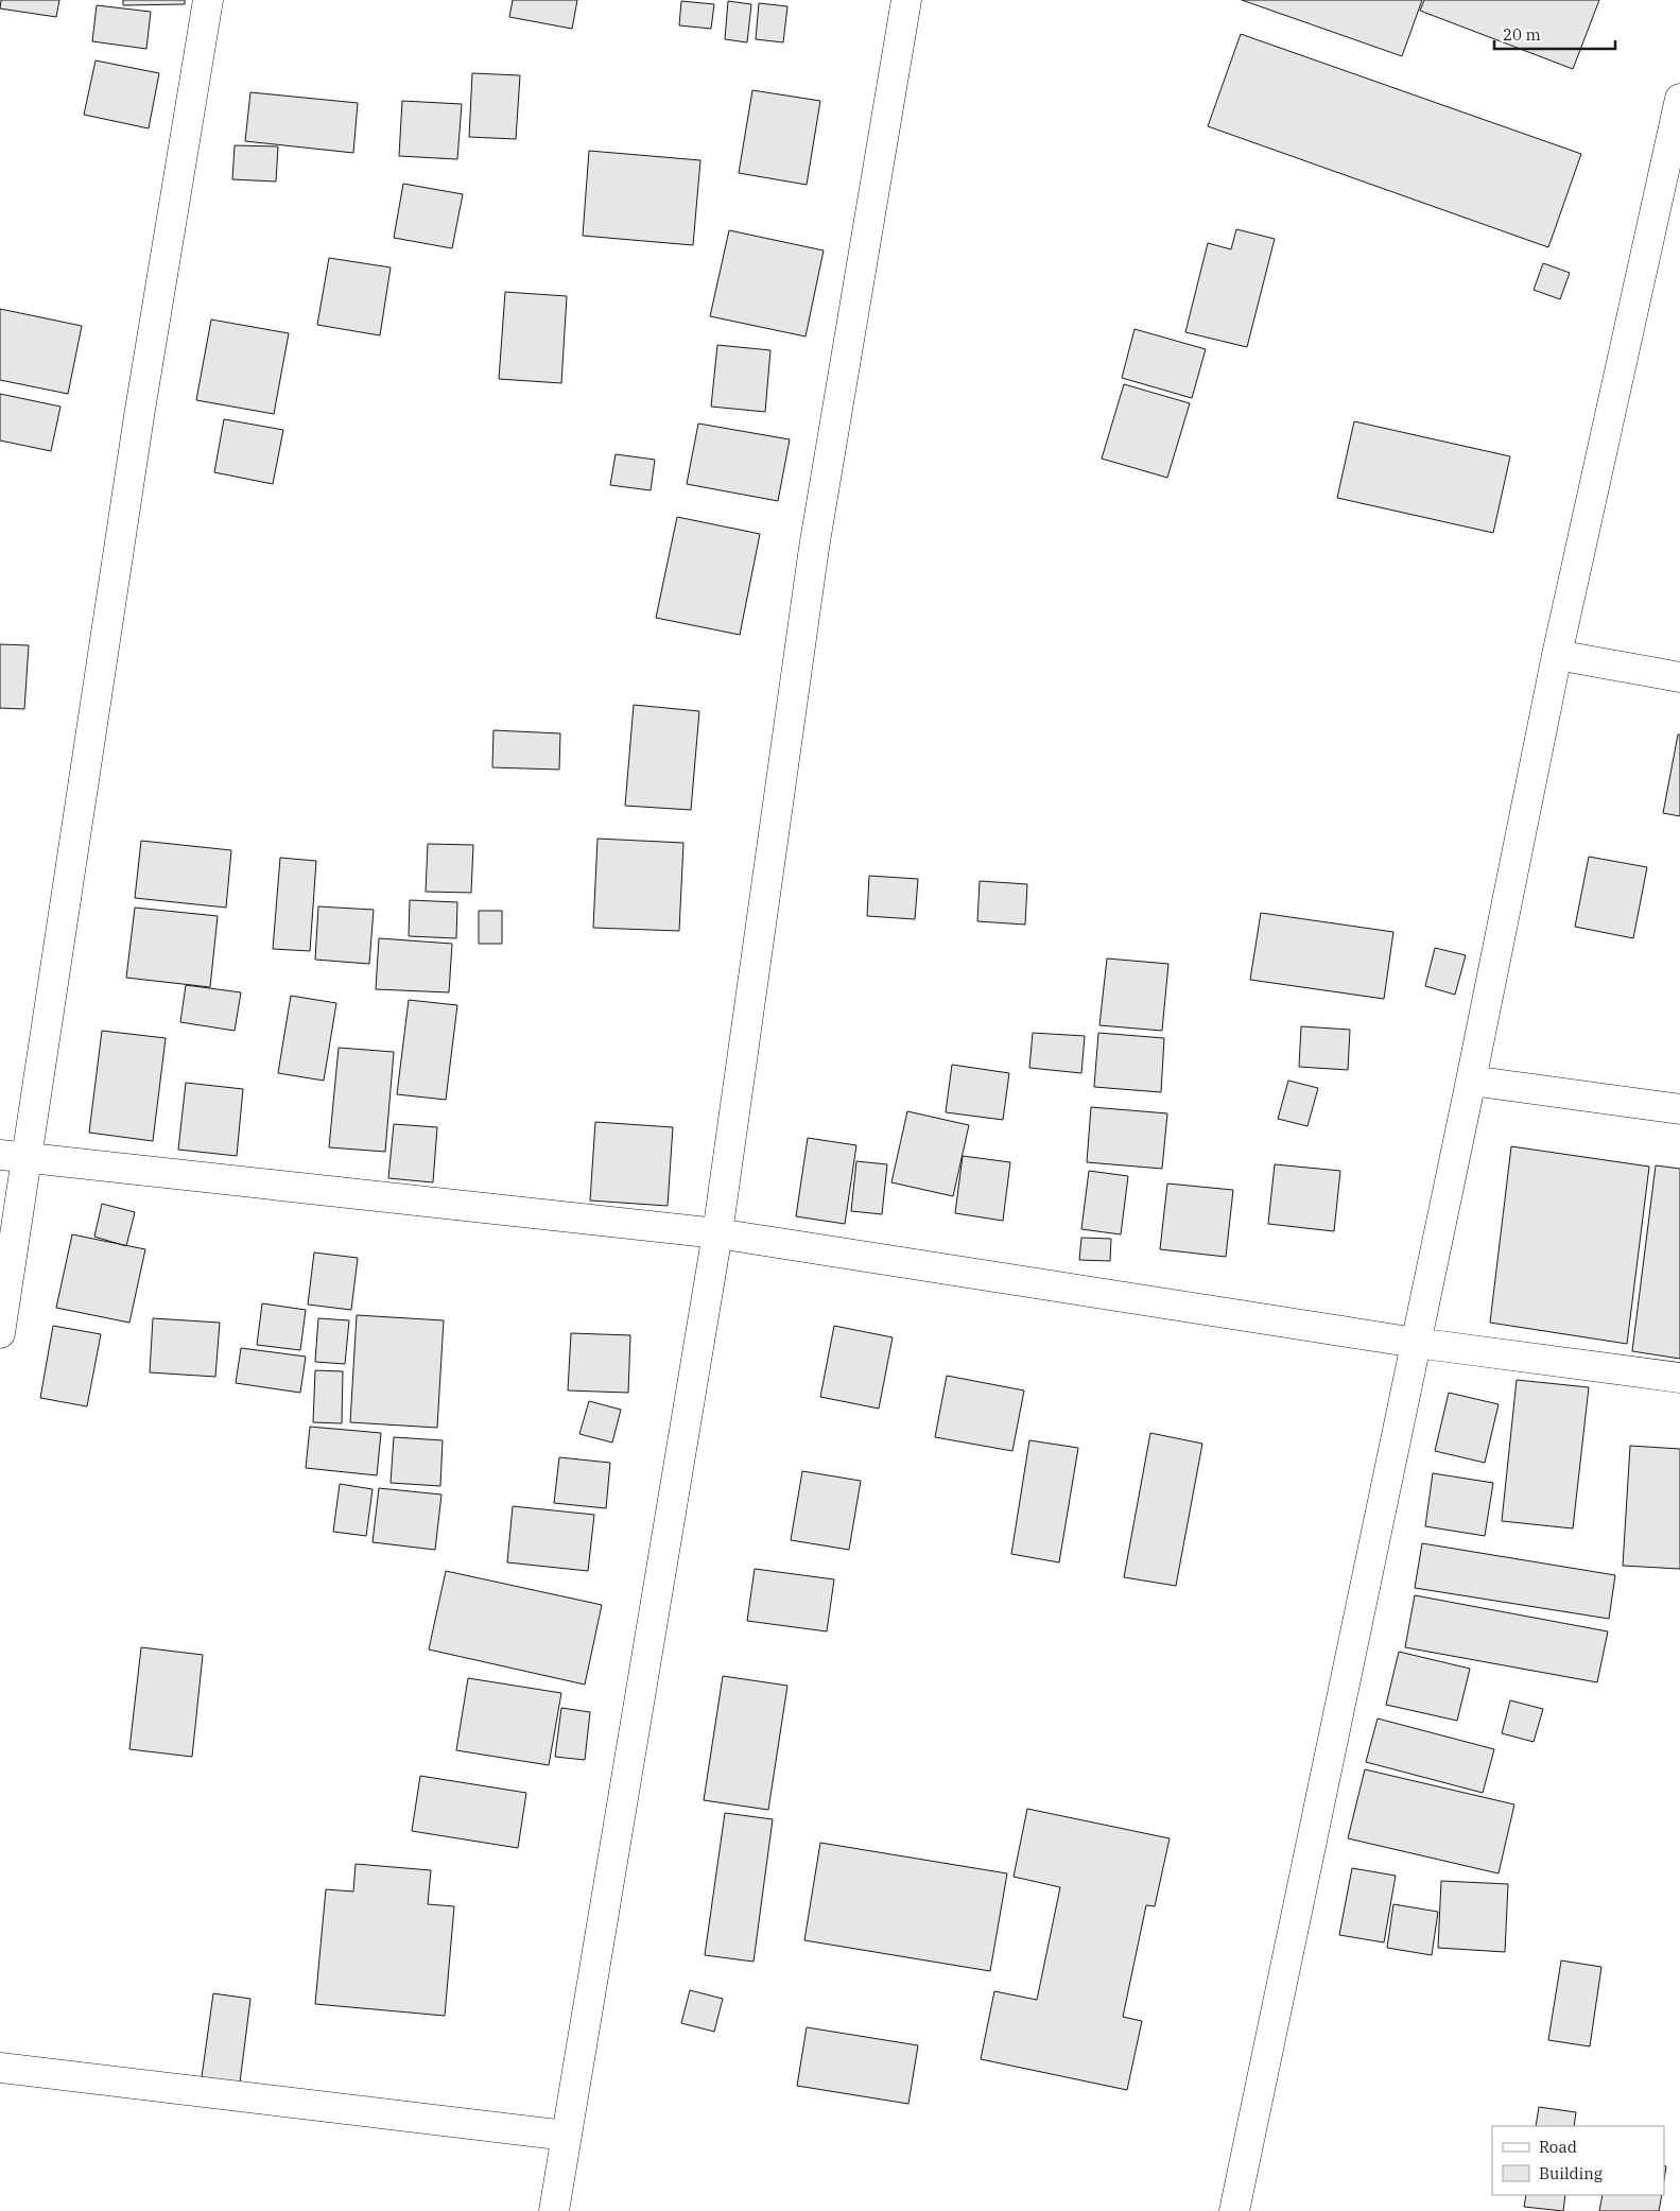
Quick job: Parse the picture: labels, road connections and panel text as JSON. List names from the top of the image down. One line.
{"legend":["Road","Building"],"scale_bar":"20 m"}
